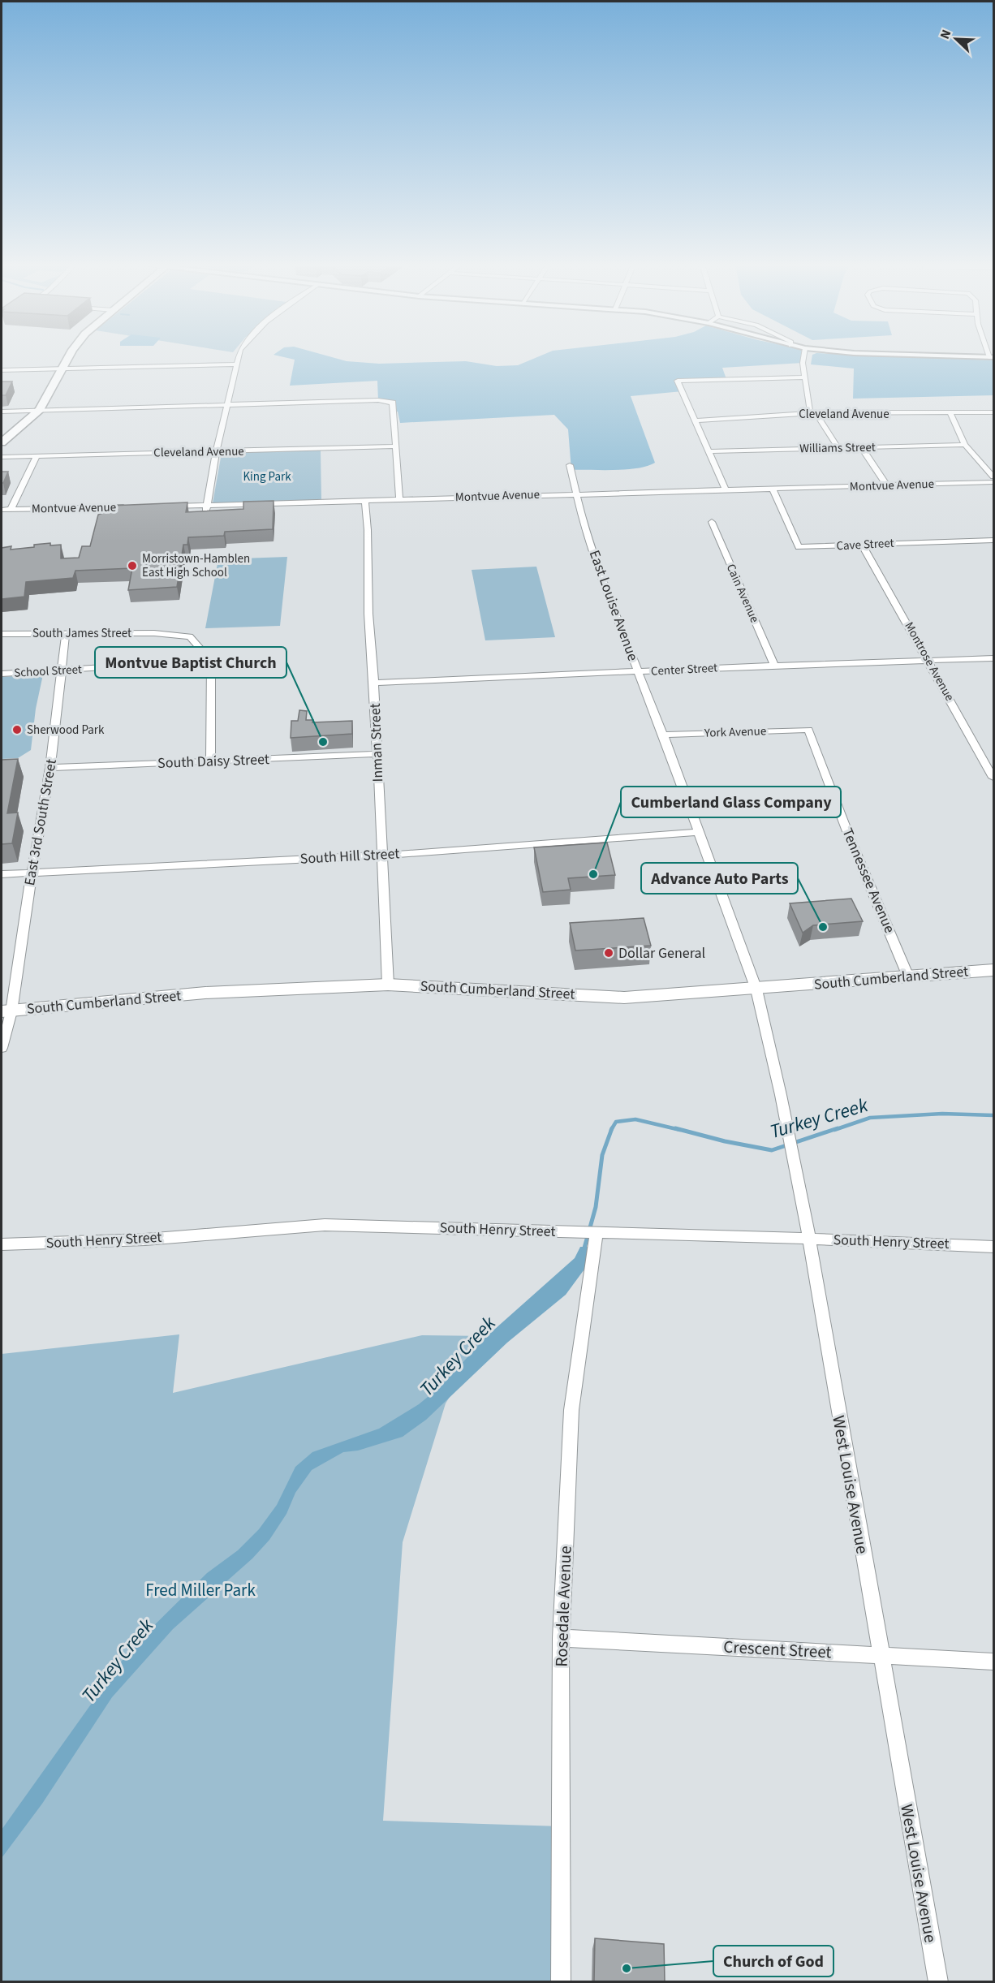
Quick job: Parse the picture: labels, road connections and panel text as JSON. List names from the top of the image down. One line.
{"streets":{"main road":["South Cumberland Street"],"street":["Cleveland Avenue","Williams Street","Montvue Avenue","Cave Street","Cain Avenue","East Louise Avenue","South James Street","Montrose Avenue","Center Street","School Street","York Avenue","Inman Street","South Daisy Street","East 3rd South Street","South Hill Street","Tennessee Avenue","South Henry Street","West Louise Avenue","Rosedale Avenue","Crescent Street"]},"crossings":[["Montvue Avenue","Cave Street"],["Montvue Avenue","East Louise Avenue"],["Montvue Avenue","Inman Street"],["Cave Street","Montrose Avenue"],["Cain Avenue","Center Street"],["East Louise Avenue","Center Street"],["East Louise Avenue","York Avenue"],["East Louise Avenue","South Hill Street"],["East Louise Avenue","South Cumberland Street"],["East Louise Avenue","West Louise Avenue"],["South James Street","School Street"],["South James Street","East 3rd South Street"],["Montrose Avenue","Center Street"],["Center Street","Inman Street"],["School Street","East 3rd South Street"],["York Avenue","Tennessee Avenue"],["Inman Street","South Daisy Street"],["Inman Street","South Hill Street"],["Inman Street","South Cumberland Street"],["South Daisy Street","East 3rd South Street"],["East 3rd South Street","South Hill Street"],["East 3rd South Street","South Cumberland Street"],["Tennessee Avenue","South Cumberland Street"],["South Cumberland Street","West Louise Avenue"],["South Henry Street","West Louise Avenue"],["South Henry Street","Rosedale Avenue"],["West Louise Avenue","Crescent Street"],["Rosedale Avenue","Crescent Street"]],"water":["Turkey Creek"],"parks":["King Park","Fred Miller Park"],"places":["Morristown-Hamblen East High School","Sherwood Park","Montvue Baptist Church","Cumberland Glass Company","Advance Auto Parts","Dollar General","Church of God"],"north":"top left"}
